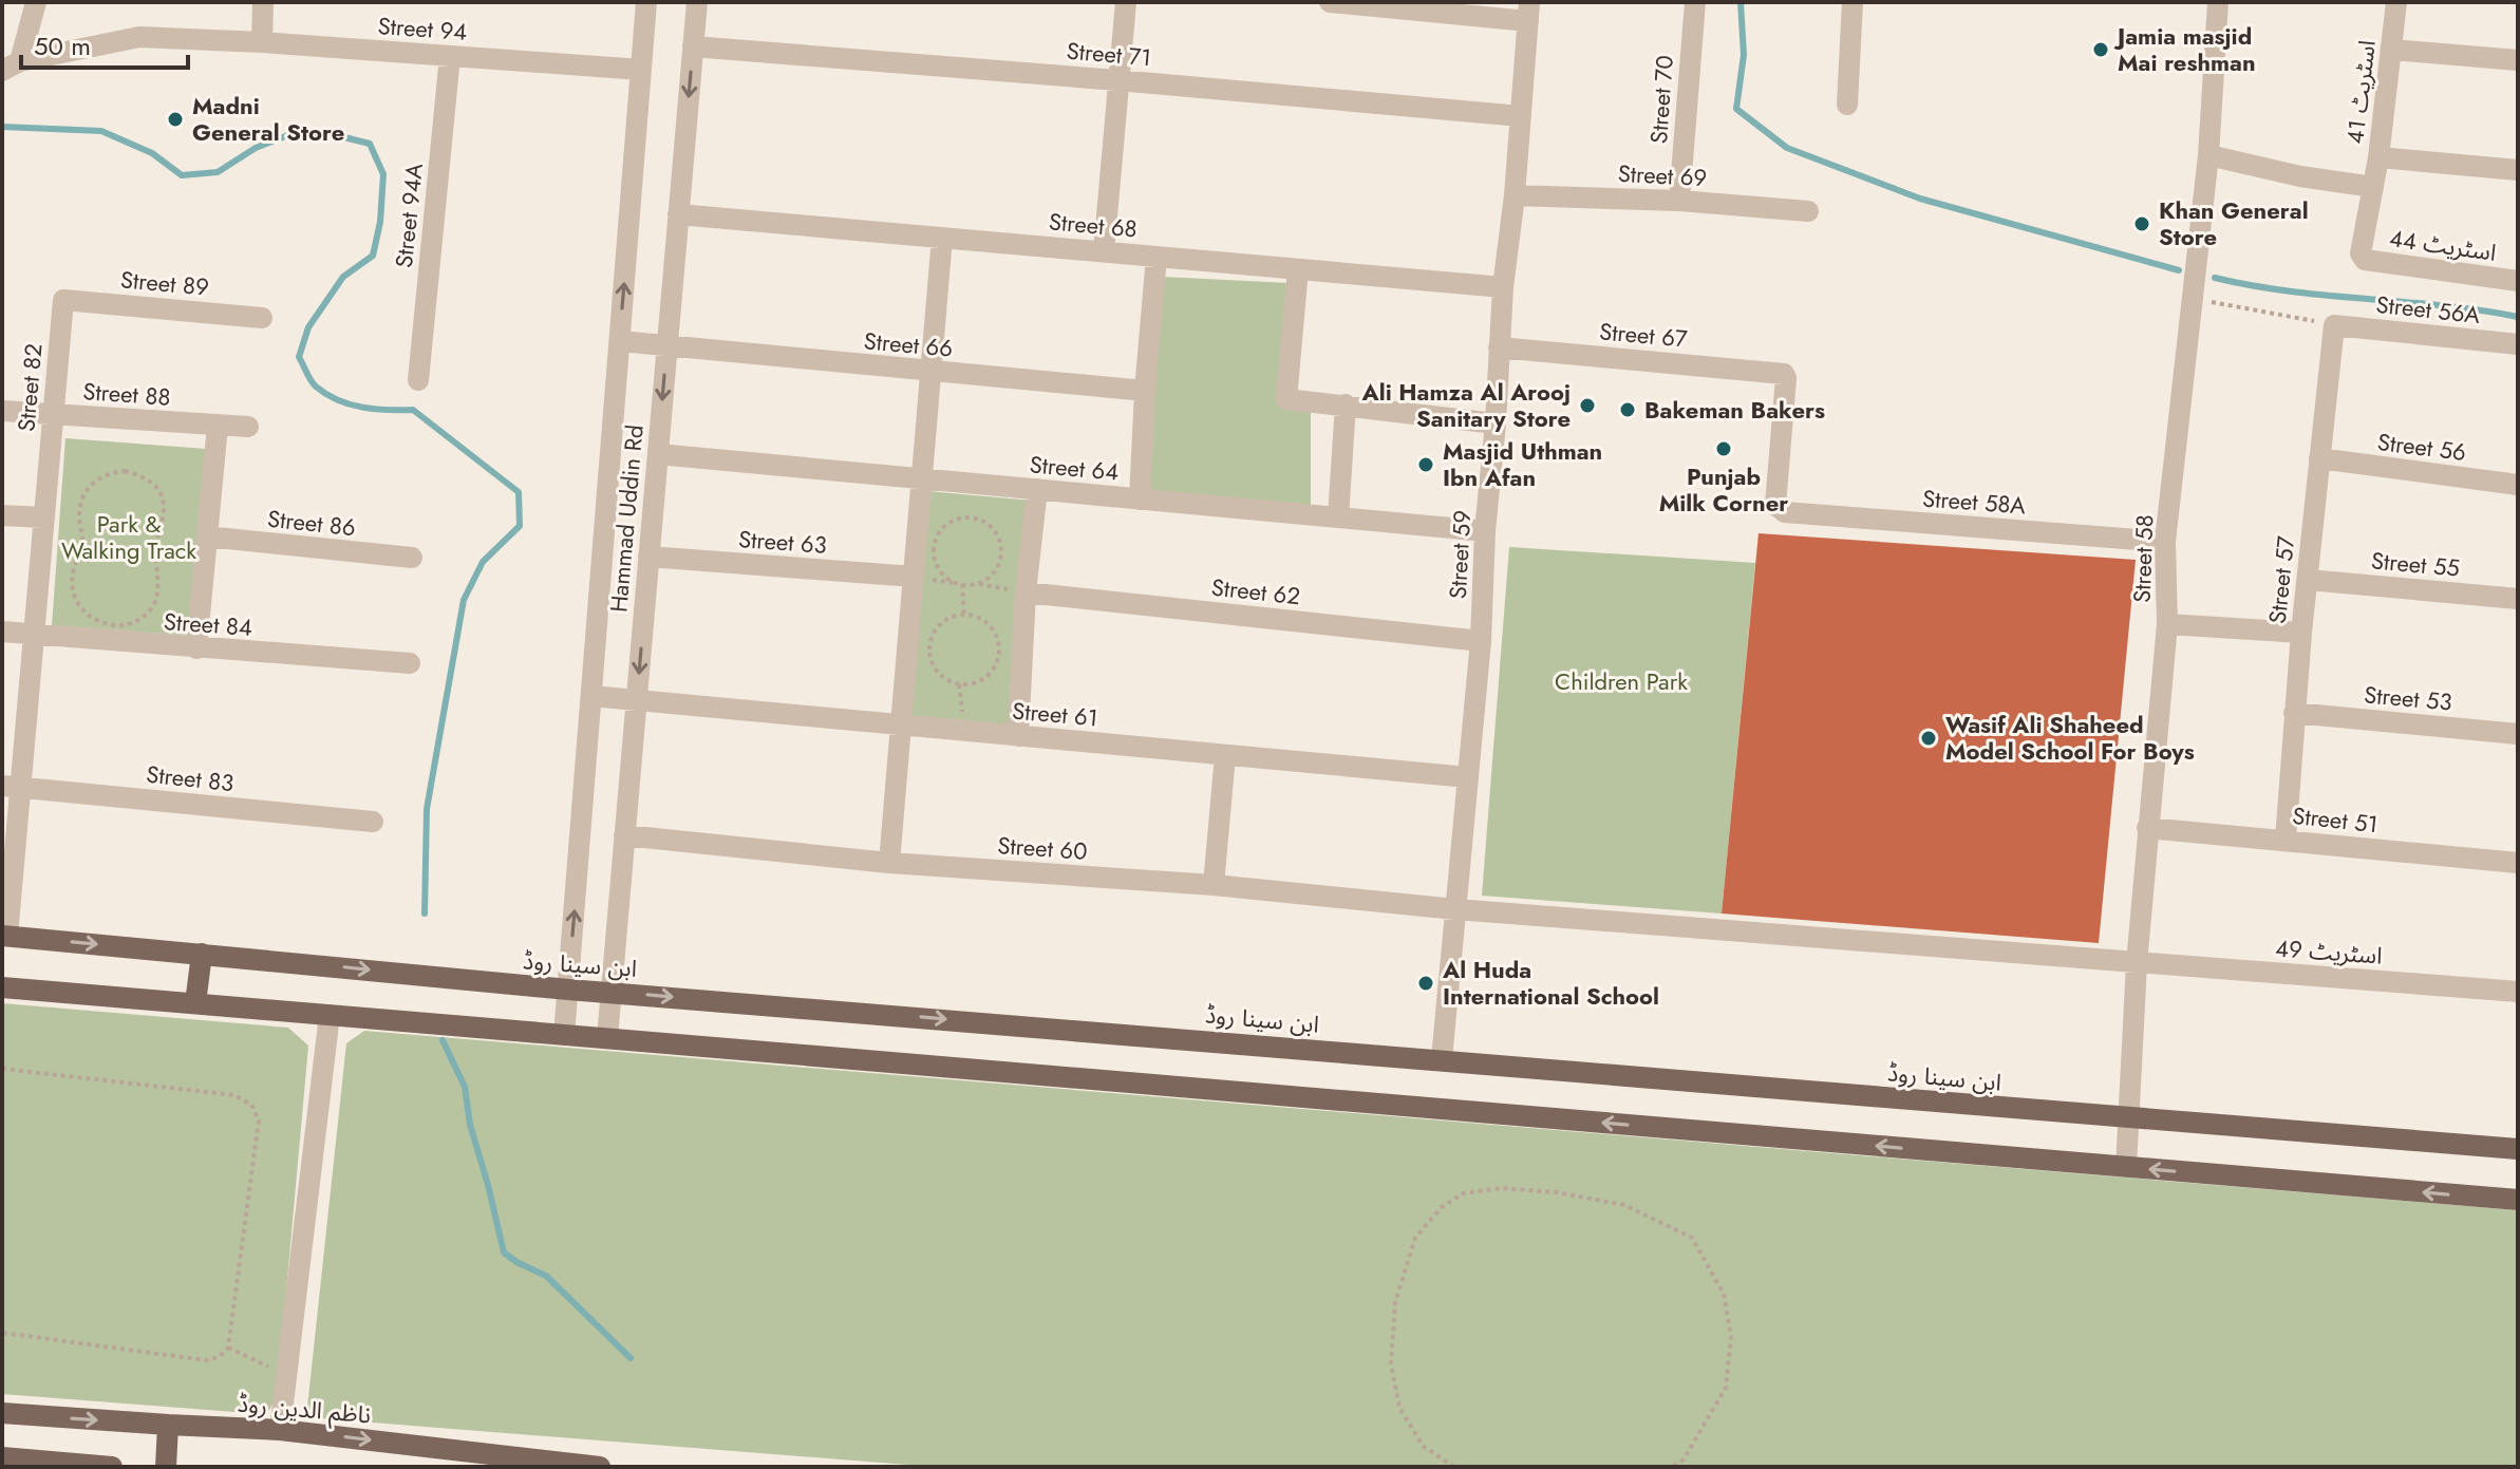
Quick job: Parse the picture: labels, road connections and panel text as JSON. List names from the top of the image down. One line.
{"streets":{"main road":["ابن سینا روڈ","ناظم الدین روڈ"],"street":["Street 94","Street 71","اسٹریٹ 41","Street 70","Street 69","Street 94A","Street 68","اسٹریٹ 44","Street 89","Street 56A","Street 67","Street 66","Street 82","Street 88","Street 56","Street 64","Street 58A","Hammad Uddin Rd","Street 86","Street 63","Street 59","Street 58","Street 55","Street 57","Street 62","Street 84","Street 53","Street 61","Street 83","Street 51","Street 60","اسٹریٹ 49"]},"crossings":[["Street 94","Street 94A"],["Street 94","Hammad Uddin Rd"],["Street 71","Hammad Uddin Rd"],["Street 71","Street 59"],["اسٹریٹ 41","اسٹریٹ 44"],["Street 70","Street 69"],["Street 69","Street 59"],["Street 68","Hammad Uddin Rd"],["Street 68","Street 59"],["Street 89","Street 82"],["Street 56A","Street 57"],["Street 67","Street 58A"],["Street 67","Street 59"],["Street 66","Hammad Uddin Rd"],["Street 82","Street 88"],["Street 82","Street 84"],["Street 82","Street 83"],["Street 82","ابن سینا روڈ"],["Street 56","Street 57"],["Street 64","Hammad Uddin Rd"],["Street 64","Street 59"],["Street 58A","Street 58"],["Hammad Uddin Rd","Street 63"],["Hammad Uddin Rd","Street 61"],["Hammad Uddin Rd","Street 60"],["Hammad Uddin Rd","ابن سینا روڈ"],["Street 59","Street 62"],["Street 59","Street 61"],["Street 59","Street 60"],["Street 59","اسٹریٹ 49"],["Street 59","ابن سینا روڈ"],["Street 58","Street 51"],["Street 58","اسٹریٹ 49"],["Street 58","ابن سینا روڈ"],["Street 55","Street 57"],["Street 57","Street 53"],["Street 57","Street 51"],["Street 60","اسٹریٹ 49"]],"one_way":["ناظم الدین روڈ"],"parks":["Park & Walking Track","Children Park"],"places":["Jamia masjid Mai reshman","Madni General Store","Khan General Store","Ali Hamza Al Arooj Sanitary Store","Bakeman Bakers","Punjab Milk Corner","Masjid Uthman Ibn Afan","Wasif Ali Shaheed Model School For Boys","Al Huda International School"],"scale_bar":"50 m"}
